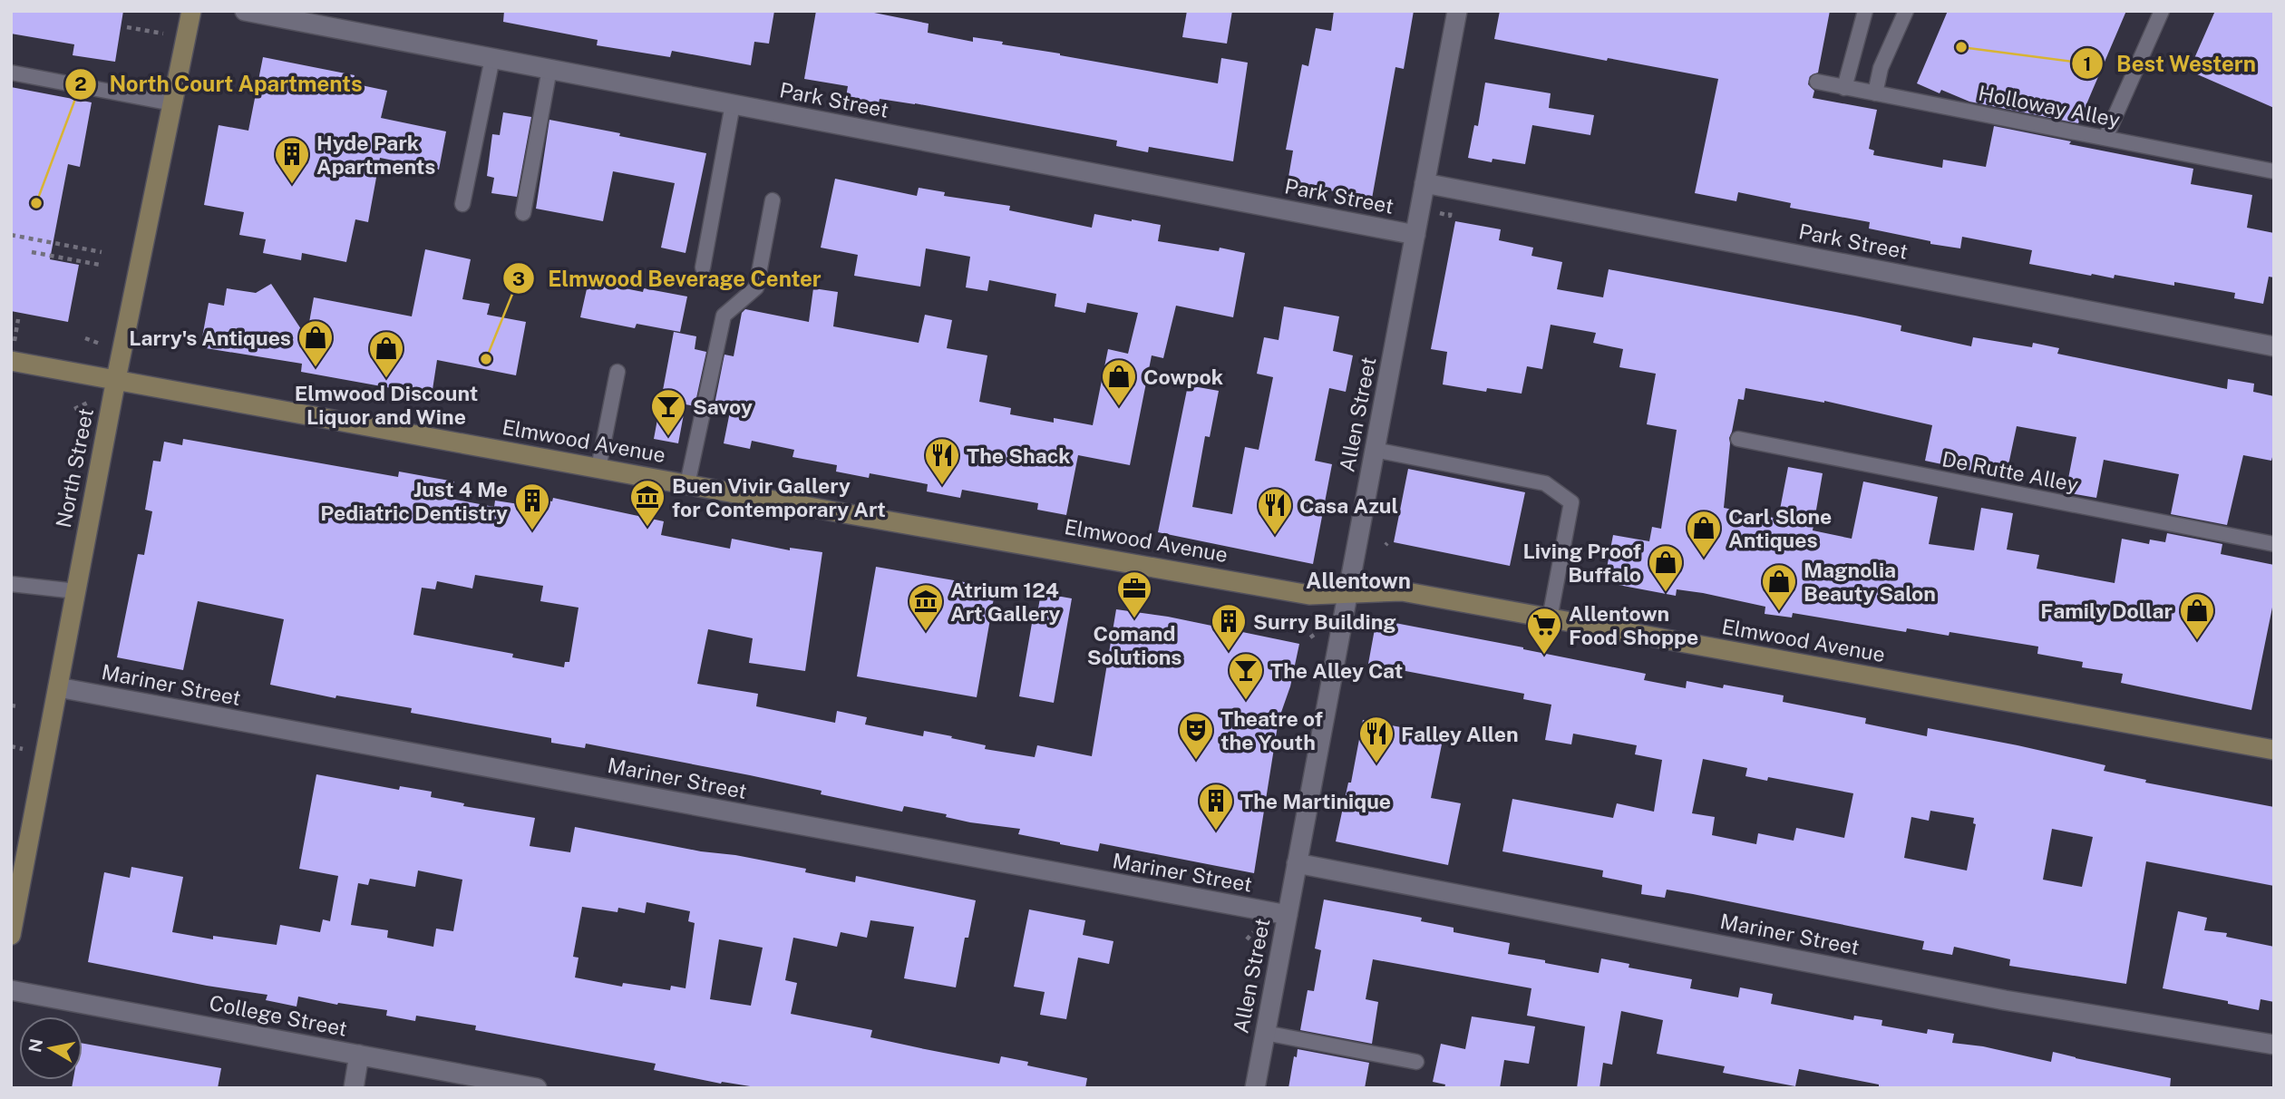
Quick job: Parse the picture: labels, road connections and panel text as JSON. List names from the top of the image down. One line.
{"streets":{"street":["Park Street","Allen Street","Elmwood Avenue","North Street","Mariner Street","College Street"],"lane":["Holloway Alley","De Rutte Alley"]},"crossings":[["Park Street","Allen Street"],["Allen Street","Elmwood Avenue"],["Allen Street","Mariner Street"],["Elmwood Avenue","North Street"],["North Street","Mariner Street"]],"districts":["Allentown"],"places":{"other":["Best Western","North Court Apartments","Elmwood Beverage Center"],"building":["Hyde Park Apartments","Just 4 Me Pediatric Dentistry","Surry Building","The Martinique"],"shop":["Larry's Antiques","Elmwood Discount Liquor and Wine","Cowpok","Carl Slone Antiques","Living Proof Buffalo","Magnolia Beauty Salon","Family Dollar"],"bar":["Savoy","The Alley Cat"],"restaurant":["The Shack","Casa Azul","Falley Allen"],"museum":["Buen Vivir Gallery for Contemporary Art","Atrium 124 Art Gallery"],"office":["Comand Solutions"],"supermarket":["Allentown Food Shoppe"],"theatre":["Theatre of the Youth"]},"north":"left"}
